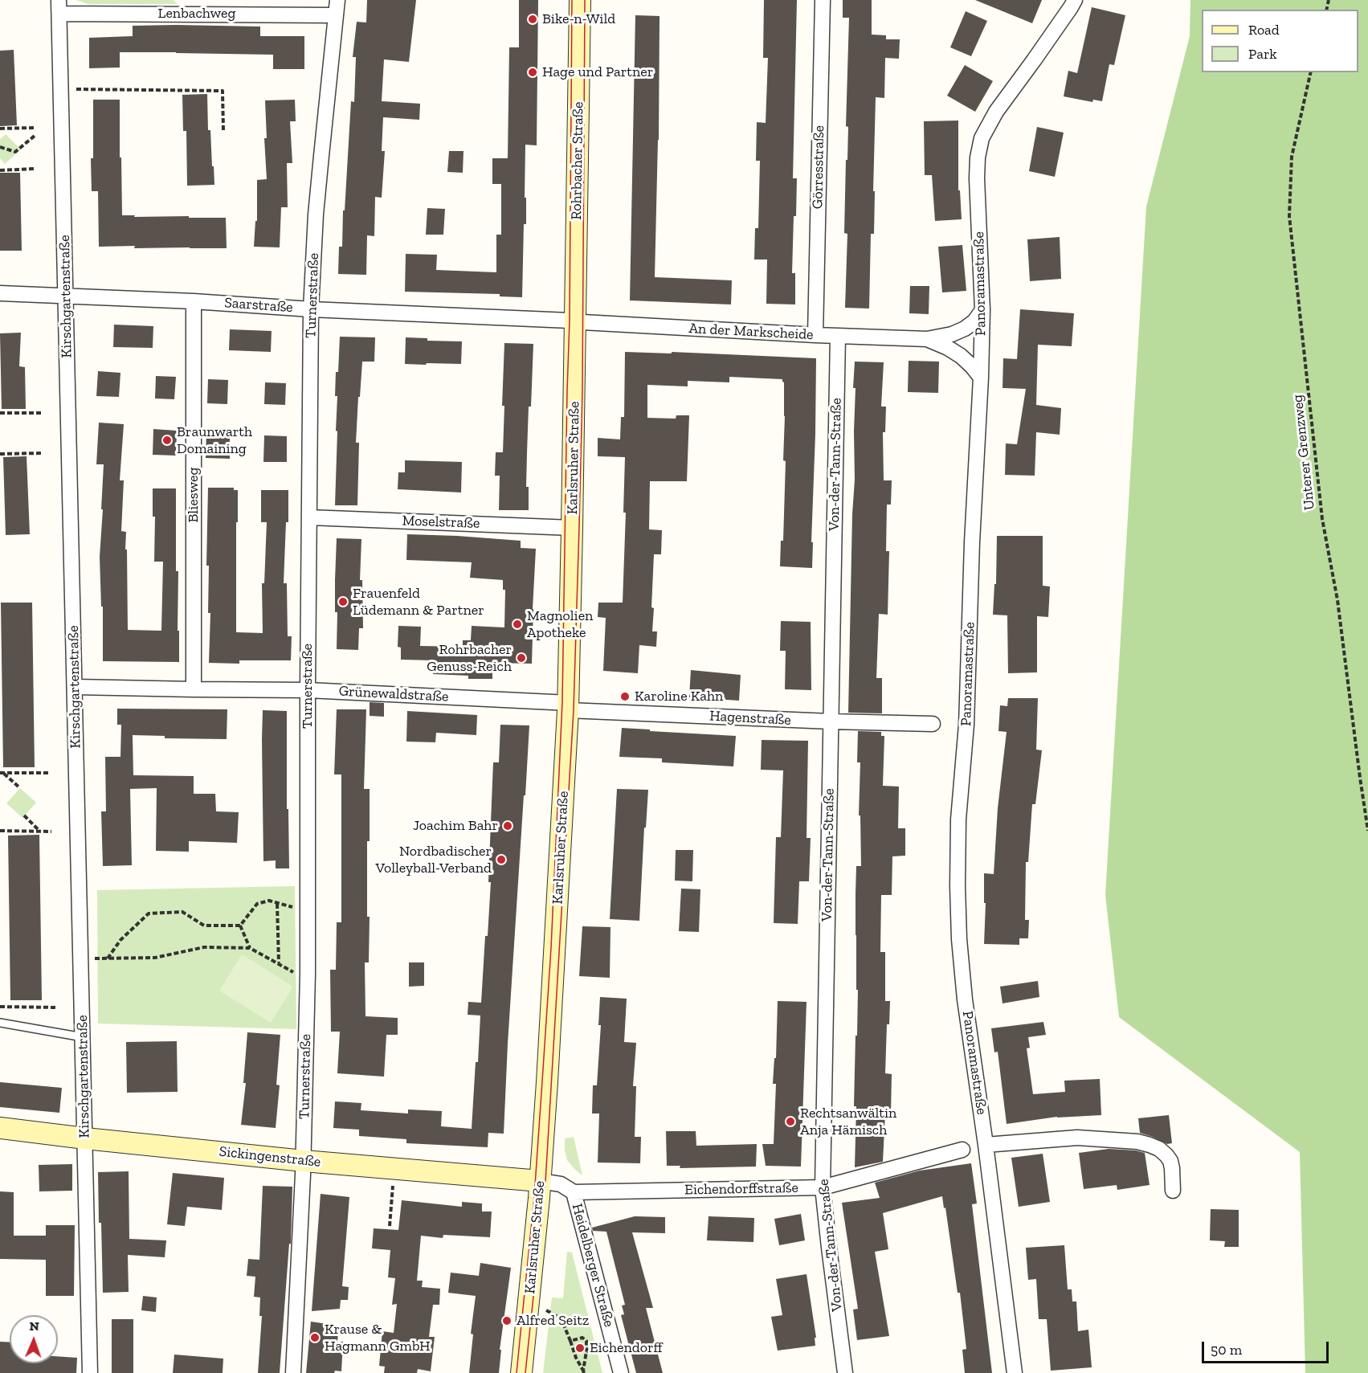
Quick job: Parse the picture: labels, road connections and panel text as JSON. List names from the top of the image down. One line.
{"streets":{"main road":["Rohrbacher Straße","Karlsruher Straße","Sickingenstraße"],"street":["Lenbachweg","Görresstraße","Panoramastraße","Turnerstraße","Kirschgartenstraße","Saarstraße","An der Markscheide","Von-der-Tann-Straße","Bliesweg","Moselstraße","Grünewaldstraße","Hagenstraße","Eichendorffstraße","Heidelberger Straße"],"path":["Unterer Grenzweg"]},"crossings":[["Lenbachweg","Turnerstraße"],["Lenbachweg","Kirschgartenstraße"],["Rohrbacher Straße","Saarstraße"],["Rohrbacher Straße","An der Markscheide"],["Rohrbacher Straße","Karlsruher Straße"],["Görresstraße","An der Markscheide"],["Panoramastraße","An der Markscheide"],["Turnerstraße","Saarstraße"],["Turnerstraße","Moselstraße"],["Turnerstraße","Grünewaldstraße"],["Turnerstraße","Sickingenstraße"],["Kirschgartenstraße","Saarstraße"],["Kirschgartenstraße","Grünewaldstraße"],["Kirschgartenstraße","Sickingenstraße"],["Saarstraße","An der Markscheide"],["Saarstraße","Karlsruher Straße"],["Saarstraße","Bliesweg"],["An der Markscheide","Karlsruher Straße"],["An der Markscheide","Von-der-Tann-Straße"],["Karlsruher Straße","Moselstraße"],["Karlsruher Straße","Grünewaldstraße"],["Karlsruher Straße","Hagenstraße"],["Karlsruher Straße","Sickingenstraße"],["Karlsruher Straße","Heidelberger Straße"],["Von-der-Tann-Straße","Hagenstraße"],["Von-der-Tann-Straße","Eichendorffstraße"],["Bliesweg","Grünewaldstraße"],["Grünewaldstraße","Hagenstraße"],["Sickingenstraße","Heidelberger Straße"],["Eichendorffstraße","Heidelberger Straße"]],"places":["Bike-n-Wild","Hage und Partner","Braunwarth Domaining","Frauenfeld Lüdemann & Partner","Magnolien Apotheke","Rohrbacher Genuss-Reich","Karoline Kahn","Joachim Bahr","Nordbadischer Volleyball-Verband","Rechtsanwältin Anja Hämisch","Alfred Seitz","Krause & Hagmann GmbH","Eichendorff"],"legend":["Road","Park"],"scale_bar":"50 m","north":"top"}
